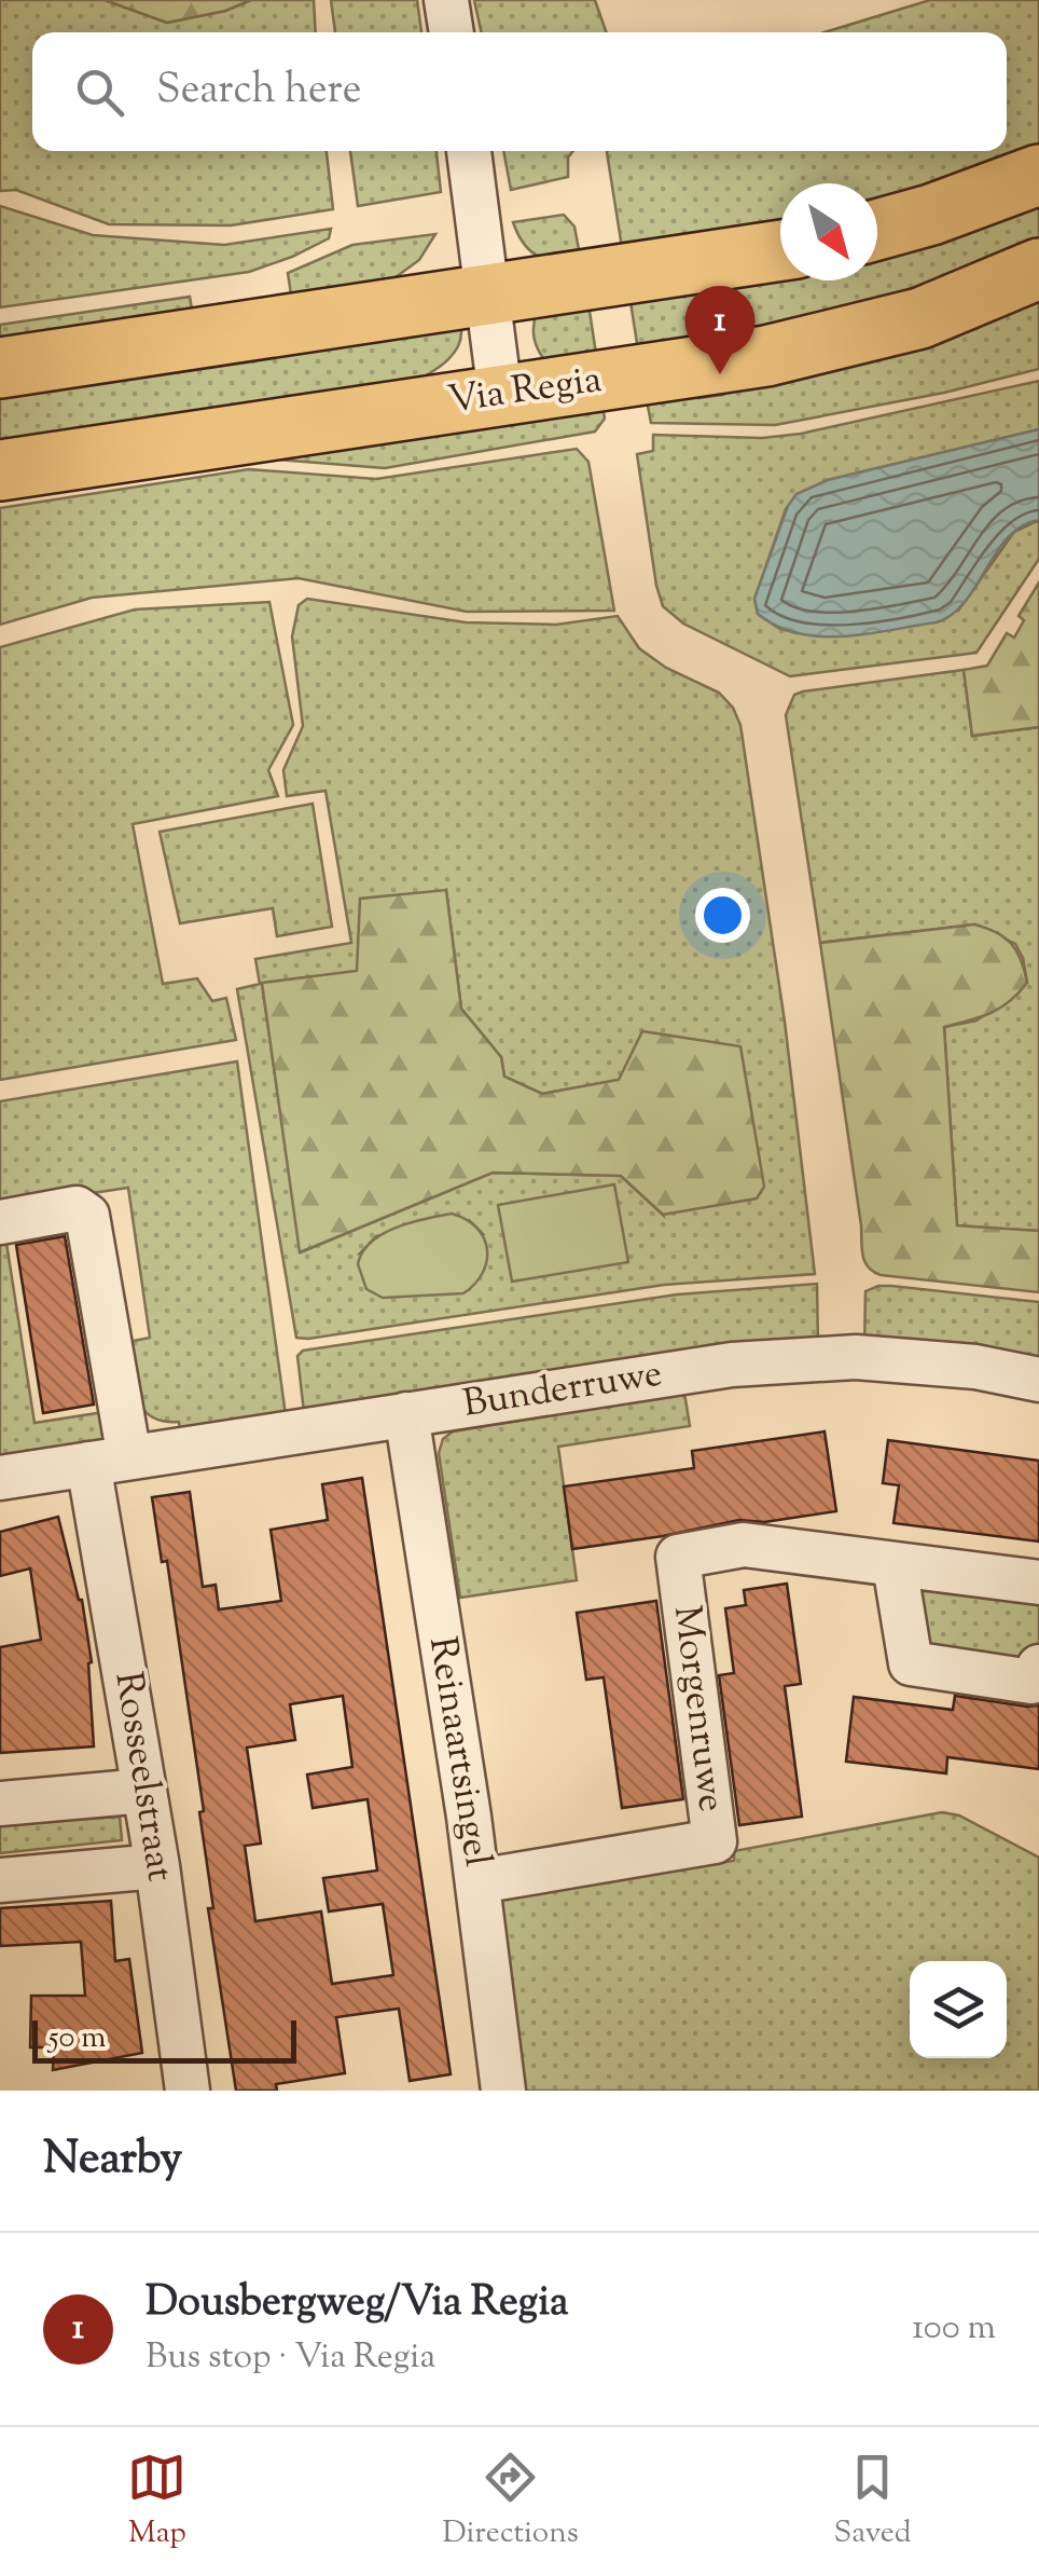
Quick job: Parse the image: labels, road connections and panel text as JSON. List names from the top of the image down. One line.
{"streets":{"main road":["Via Regia"],"street":["Bunderruwe","Morgenruwe","Reinaartsingel","Rosseelstraat"]},"crossings":[["Bunderruwe","Reinaartsingel"],["Bunderruwe","Rosseelstraat"],["Morgenruwe","Reinaartsingel"]],"scale_bar":"50 m","north":"bottom right","page":{"search":"Search here","pins":"1","scale":"50 m","heading":"Nearby","list":[{"mark":"1","name":"Dousbergweg/Via Regia","note":"Bus stop · Via Regia","value":"100 m"}],"nav":["Map","Directions","Saved"]}}
